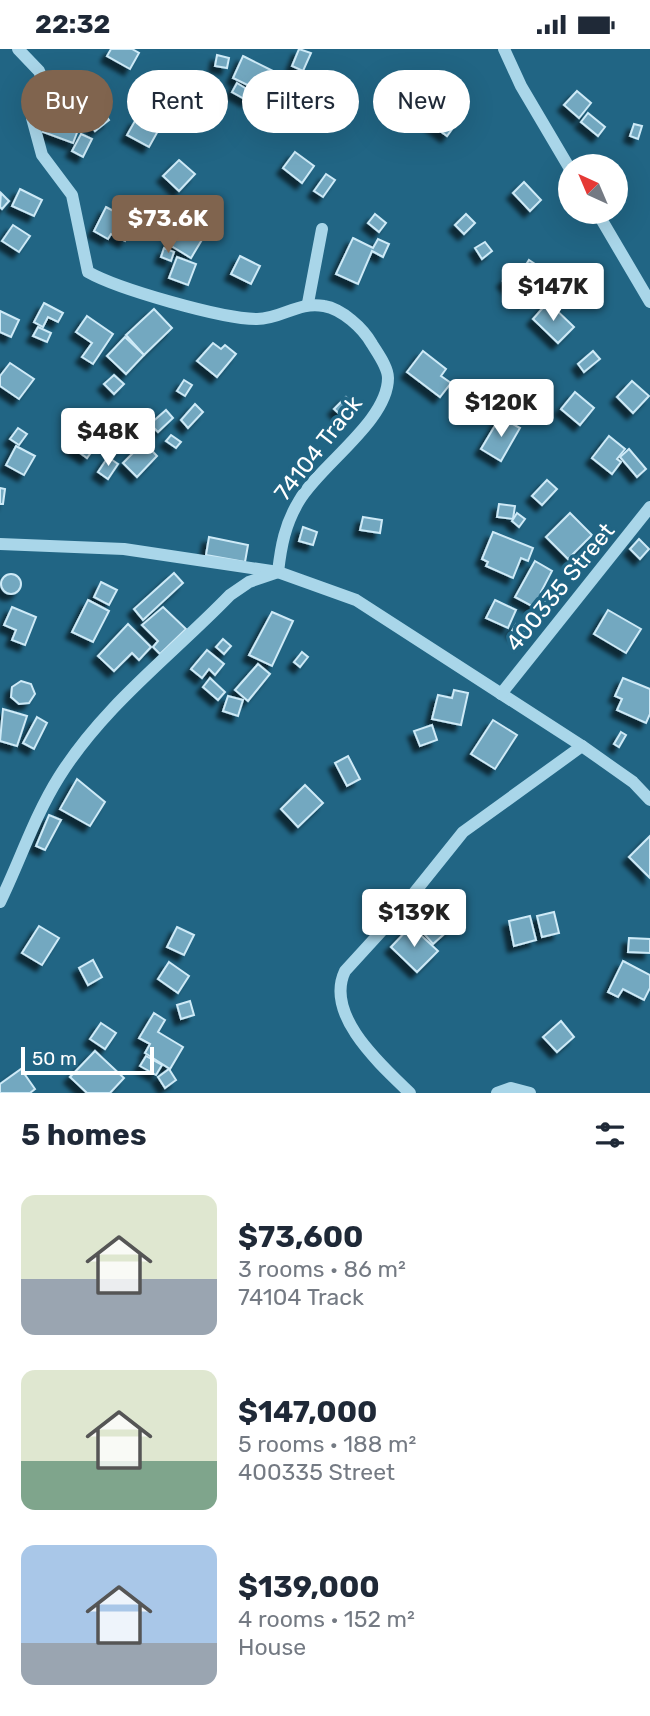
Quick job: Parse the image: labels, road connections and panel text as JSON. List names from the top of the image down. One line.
{"streets":{"street":["74104 Track","400335 Street"]},"scale_bar":"50 m","north":"top left","page":{"status":"22:32","chip":["Buy","Rent","Filters","New"],"price":["$73.6K","$147K","$120K","$48K","$139K"],"scale":"50 m","heading":"5 homes","list":[{"name":"$73,600","note":"3 rooms · 86 m² · 74104 Track"},{"name":"$147,000","note":"5 rooms · 188 m² · 400335 Street"},{"name":"$139,000","note":"4 rooms · 152 m² · House"}]}}
